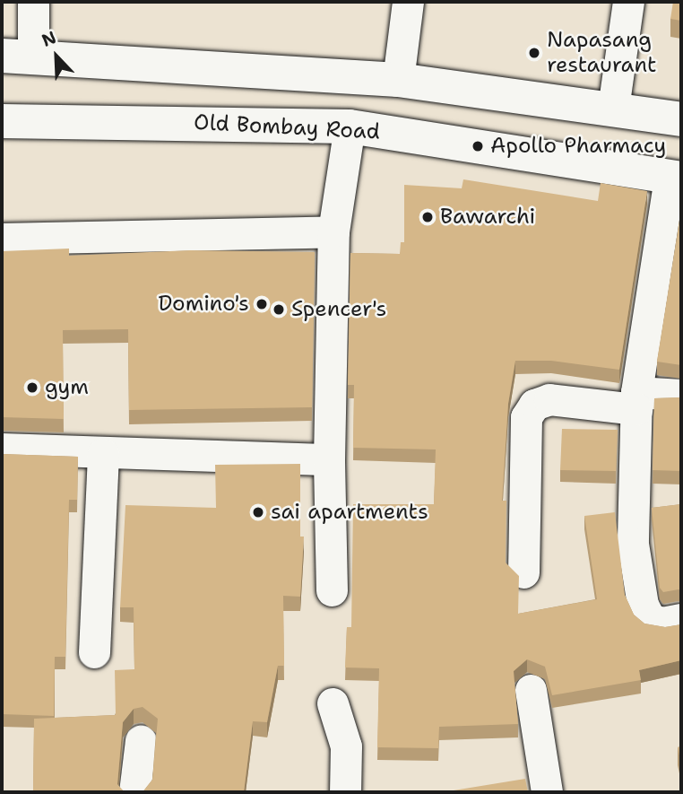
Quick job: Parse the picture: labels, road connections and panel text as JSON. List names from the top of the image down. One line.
{"streets":{"main road":["Old Bombay Road"]},"places":["Napasang restaurant","Apollo Pharmacy","Bawarchi","Domino's","Spencer's","gym","sai apartments"],"north":"top left"}
